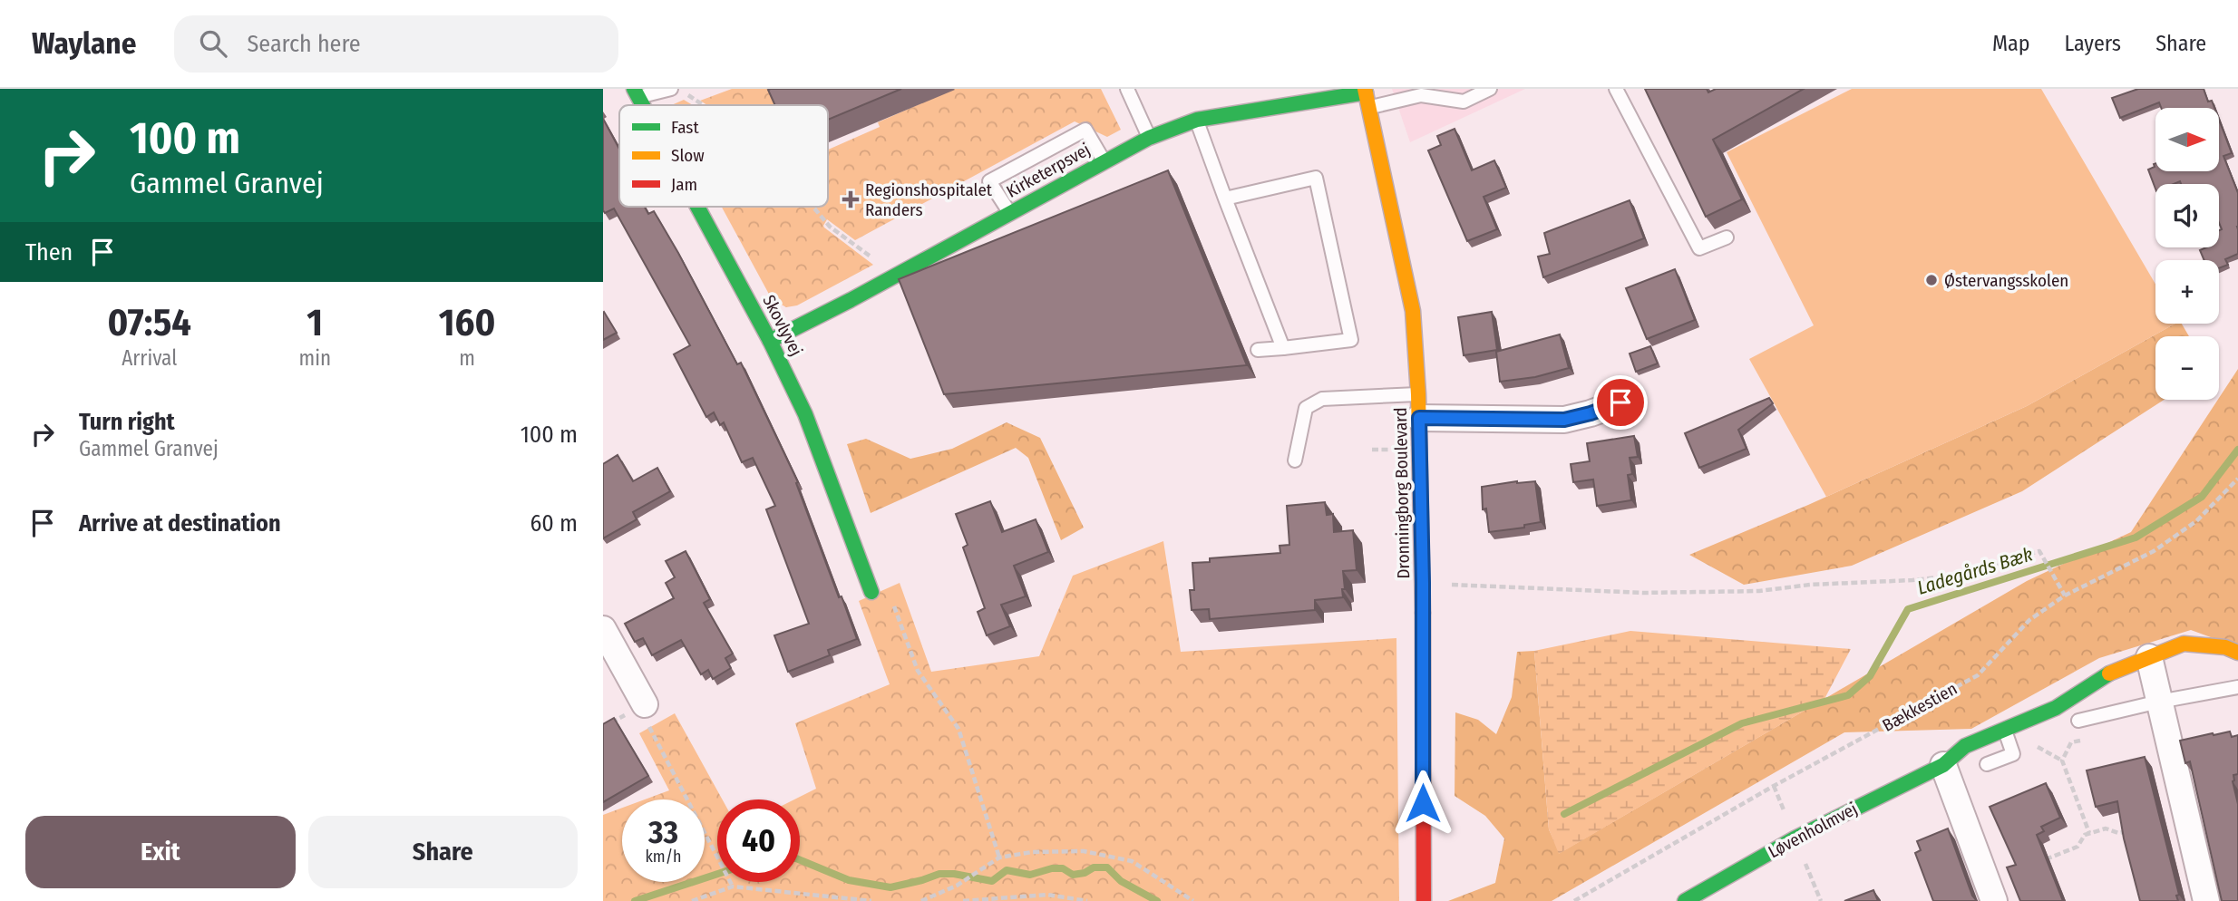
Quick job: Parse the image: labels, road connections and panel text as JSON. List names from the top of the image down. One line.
{"streets":{"street":["Kirketerpsvej","Skovlyvej","Dronningborg Boulevard","Løvenholmvej"],"path":["Bækkestien"]},"crossings":[["Kirketerpsvej","Skovlyvej"],["Kirketerpsvej","Dronningborg Boulevard"]],"water":["Ladegårds Bæk"],"places":{"health":["Regionshospitalet Randers"],"other":["Østervangsskolen"]},"legend":["Fast","Slow","Jam"],"north":"right","page":{"header":"Waylane","search":"Search here","nav":["Map","Layers","Share"],"turn":["100 m","Gammel Granvej"],"map_buttons":["+","−"],"then":"Then","eta":["07:54","Arrival","1","min","160","m"],"list":[{"name":"Turn right","note":"Gammel Granvej","value":"100 m"},{"name":"Arrive at destination","value":"60 m"}],"speed":"33 km/h","limit":"40","buttons":["Exit","Share"]}}
